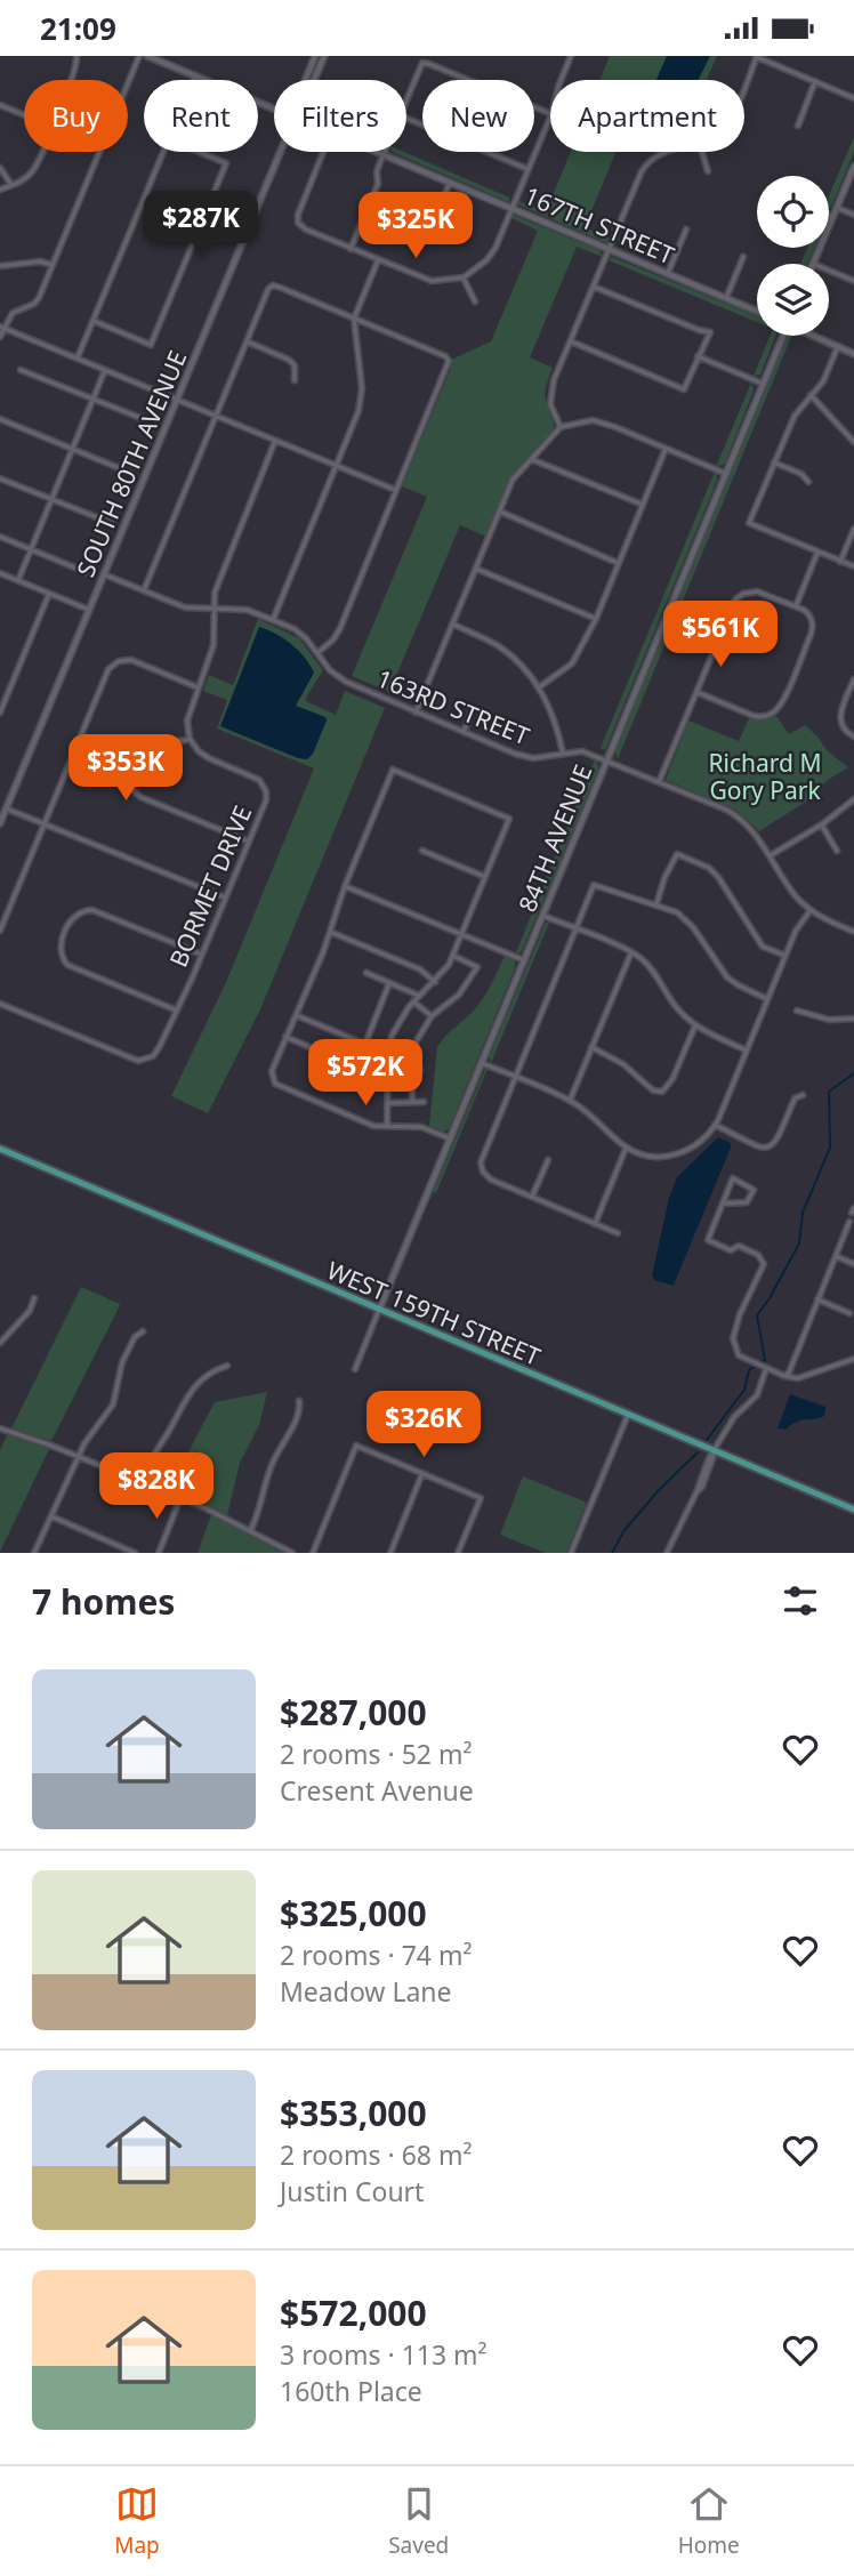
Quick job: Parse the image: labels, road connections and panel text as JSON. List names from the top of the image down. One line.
{"streets":{"main road":["WEST 159TH STREET"],"street":["167TH STREET","SOUTH 80TH AVENUE","163RD STREET","84TH AVENUE","BORMET DRIVE"]},"crossings":[["SOUTH 80TH AVENUE","163RD STREET"],["163RD STREET","84TH AVENUE"],["84TH AVENUE","WEST 159TH STREET"]],"parks":["Richard M Gory Park"],"page":{"status":"21:09","chip":["Buy","Rent","Filters","New","Apartment"],"price":["$287K","$325K","$561K","$353K","$572K","$326K","$828K"],"heading":"7 homes","list":[{"name":"$287,000","note":"2 rooms · 52 m² · Cresent Avenue"},{"name":"$325,000","note":"2 rooms · 74 m² · Meadow Lane"},{"name":"$353,000","note":"2 rooms · 68 m² · Justin Court"},{"name":"$572,000","note":"3 rooms · 113 m² · 160th Place"}],"tabs":["Map","Saved","Home"]}}
